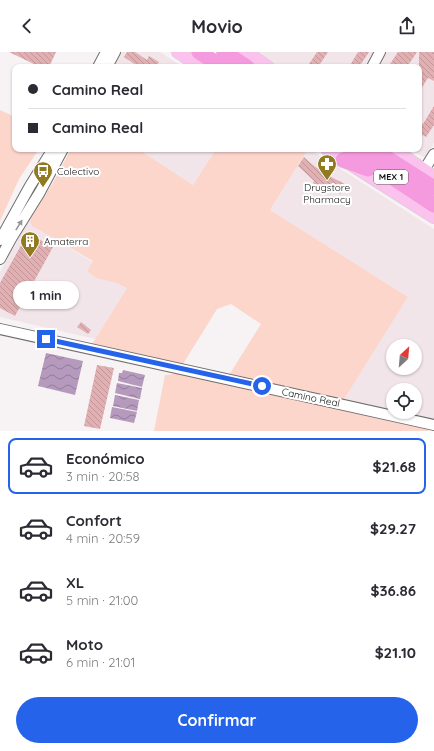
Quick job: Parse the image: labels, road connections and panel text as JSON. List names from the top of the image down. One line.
{"streets":{"highway":["MEX 1"],"street":["Camino Real"]},"places":{"pharmacy":["Drugstore Pharmacy"],"bus stop":["Colectivo"],"building":["Amaterra"]},"north":"top right","page":{"header":"Movio","banner":["Camino Real","Camino Real"],"bubble":"1 min","list":[{"name":"Económico","note":"3 min · 20:58","value":"$21.68"},{"name":"Confort","note":"4 min · 20:59","value":"$29.27"},{"name":"XL","note":"5 min · 21:00","value":"$36.86"},{"name":"Moto","note":"6 min · 21:01","value":"$21.10"}],"buttons":"Confirmar"}}
